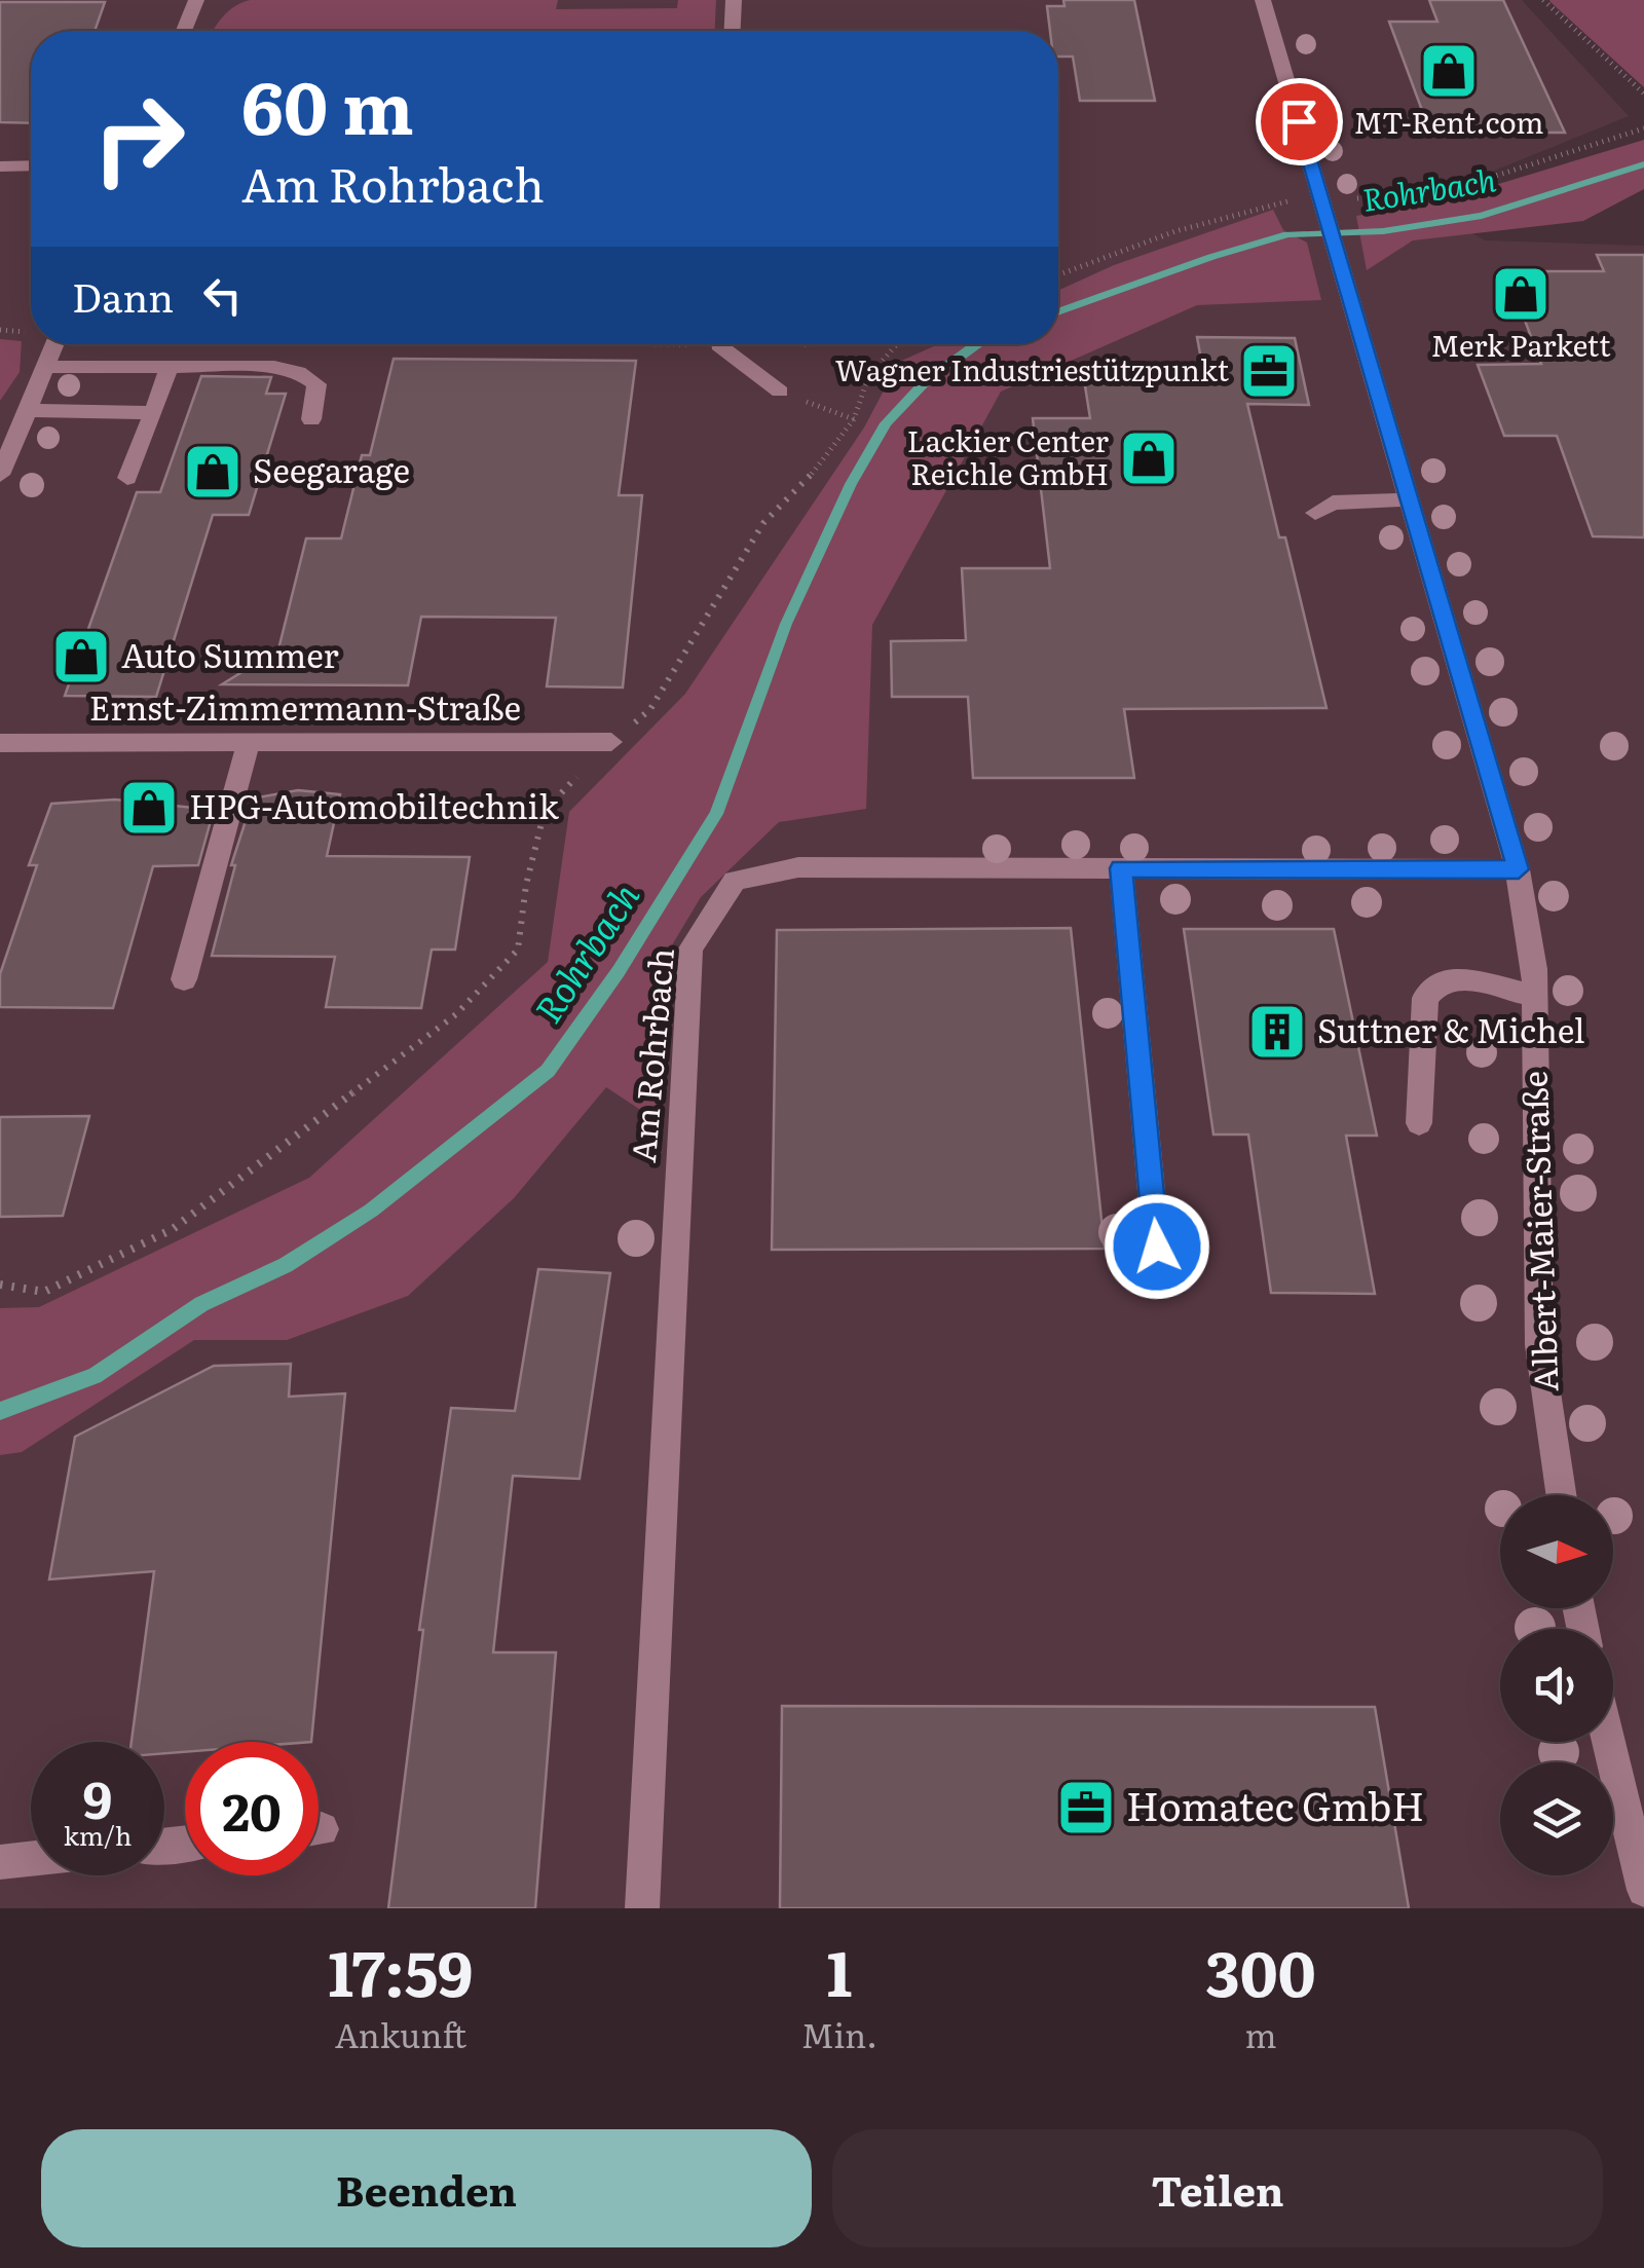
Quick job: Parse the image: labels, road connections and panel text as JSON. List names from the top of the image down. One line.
{"streets":{"street":["Ernst-Zimmermann-Straße","Am Rohrbach","Albert-Maier-Straße"]},"crossings":[["Am Rohrbach","Albert-Maier-Straße"]],"water":["Rohrbach"],"places":{"shop":["MT-Rent.com","Merk Parkett","Lackier Center Reichle GmbH","Seegarage","Auto Summer","HPG-Automobiltechnik"],"office":["Wagner Industriestützpunkt","Homatec GmbH"],"building":["Suttner & Michel"]},"north":"right","page":{"turn":["60 m","Am Rohrbach"],"then":"Dann","speed":"9 km/h","limit":"20","eta":["17:59","Ankunft","1","Min.","300","m"],"buttons":["Beenden","Teilen"]}}
